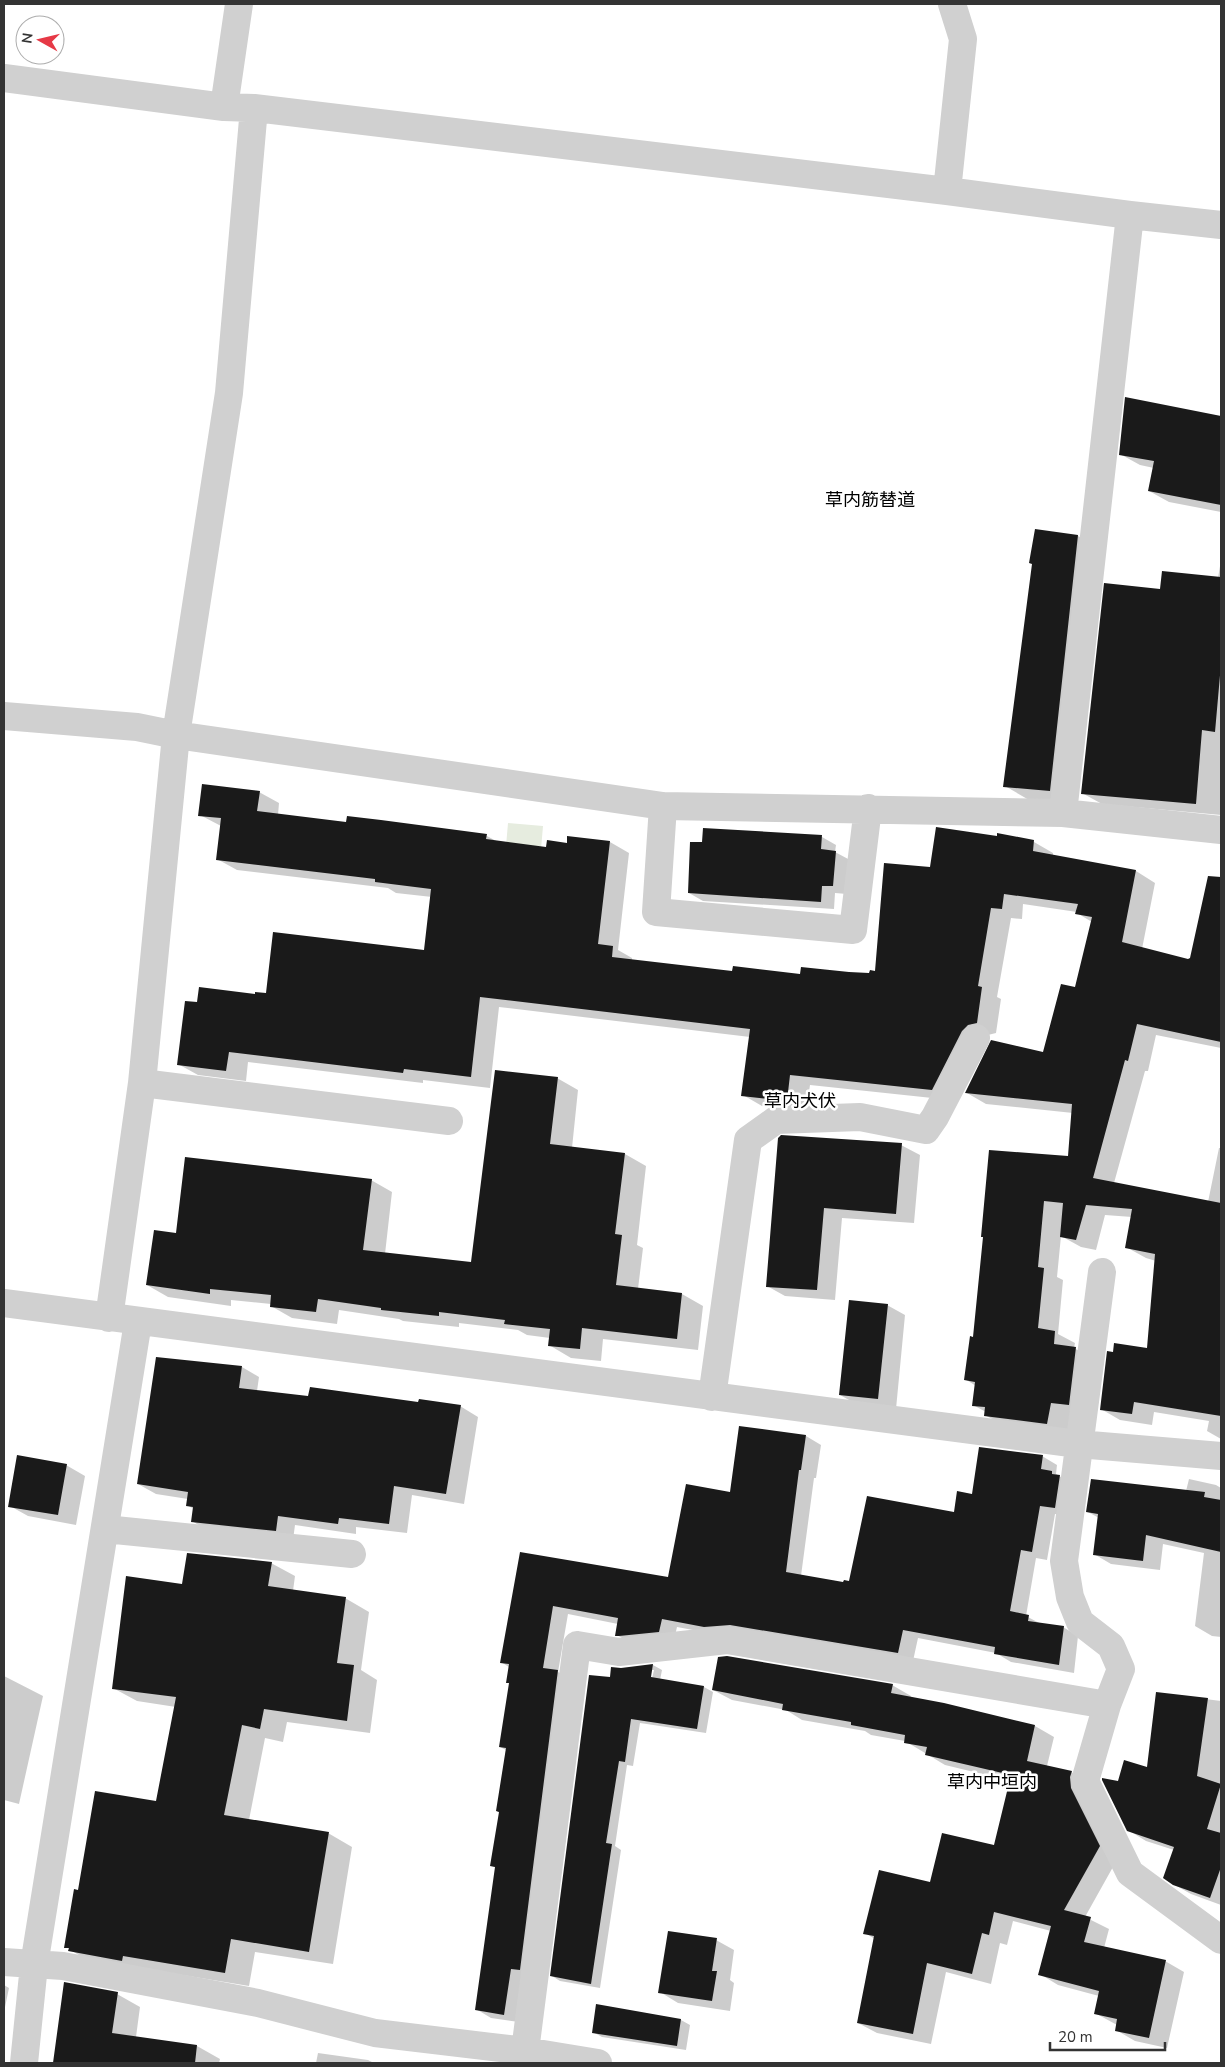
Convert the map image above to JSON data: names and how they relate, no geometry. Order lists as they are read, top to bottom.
{
  "districts": ["草内筋替道", "草内犬伏", "草内中垣内"],
  "scale_bar": "20 m",
  "north": "left"
}
